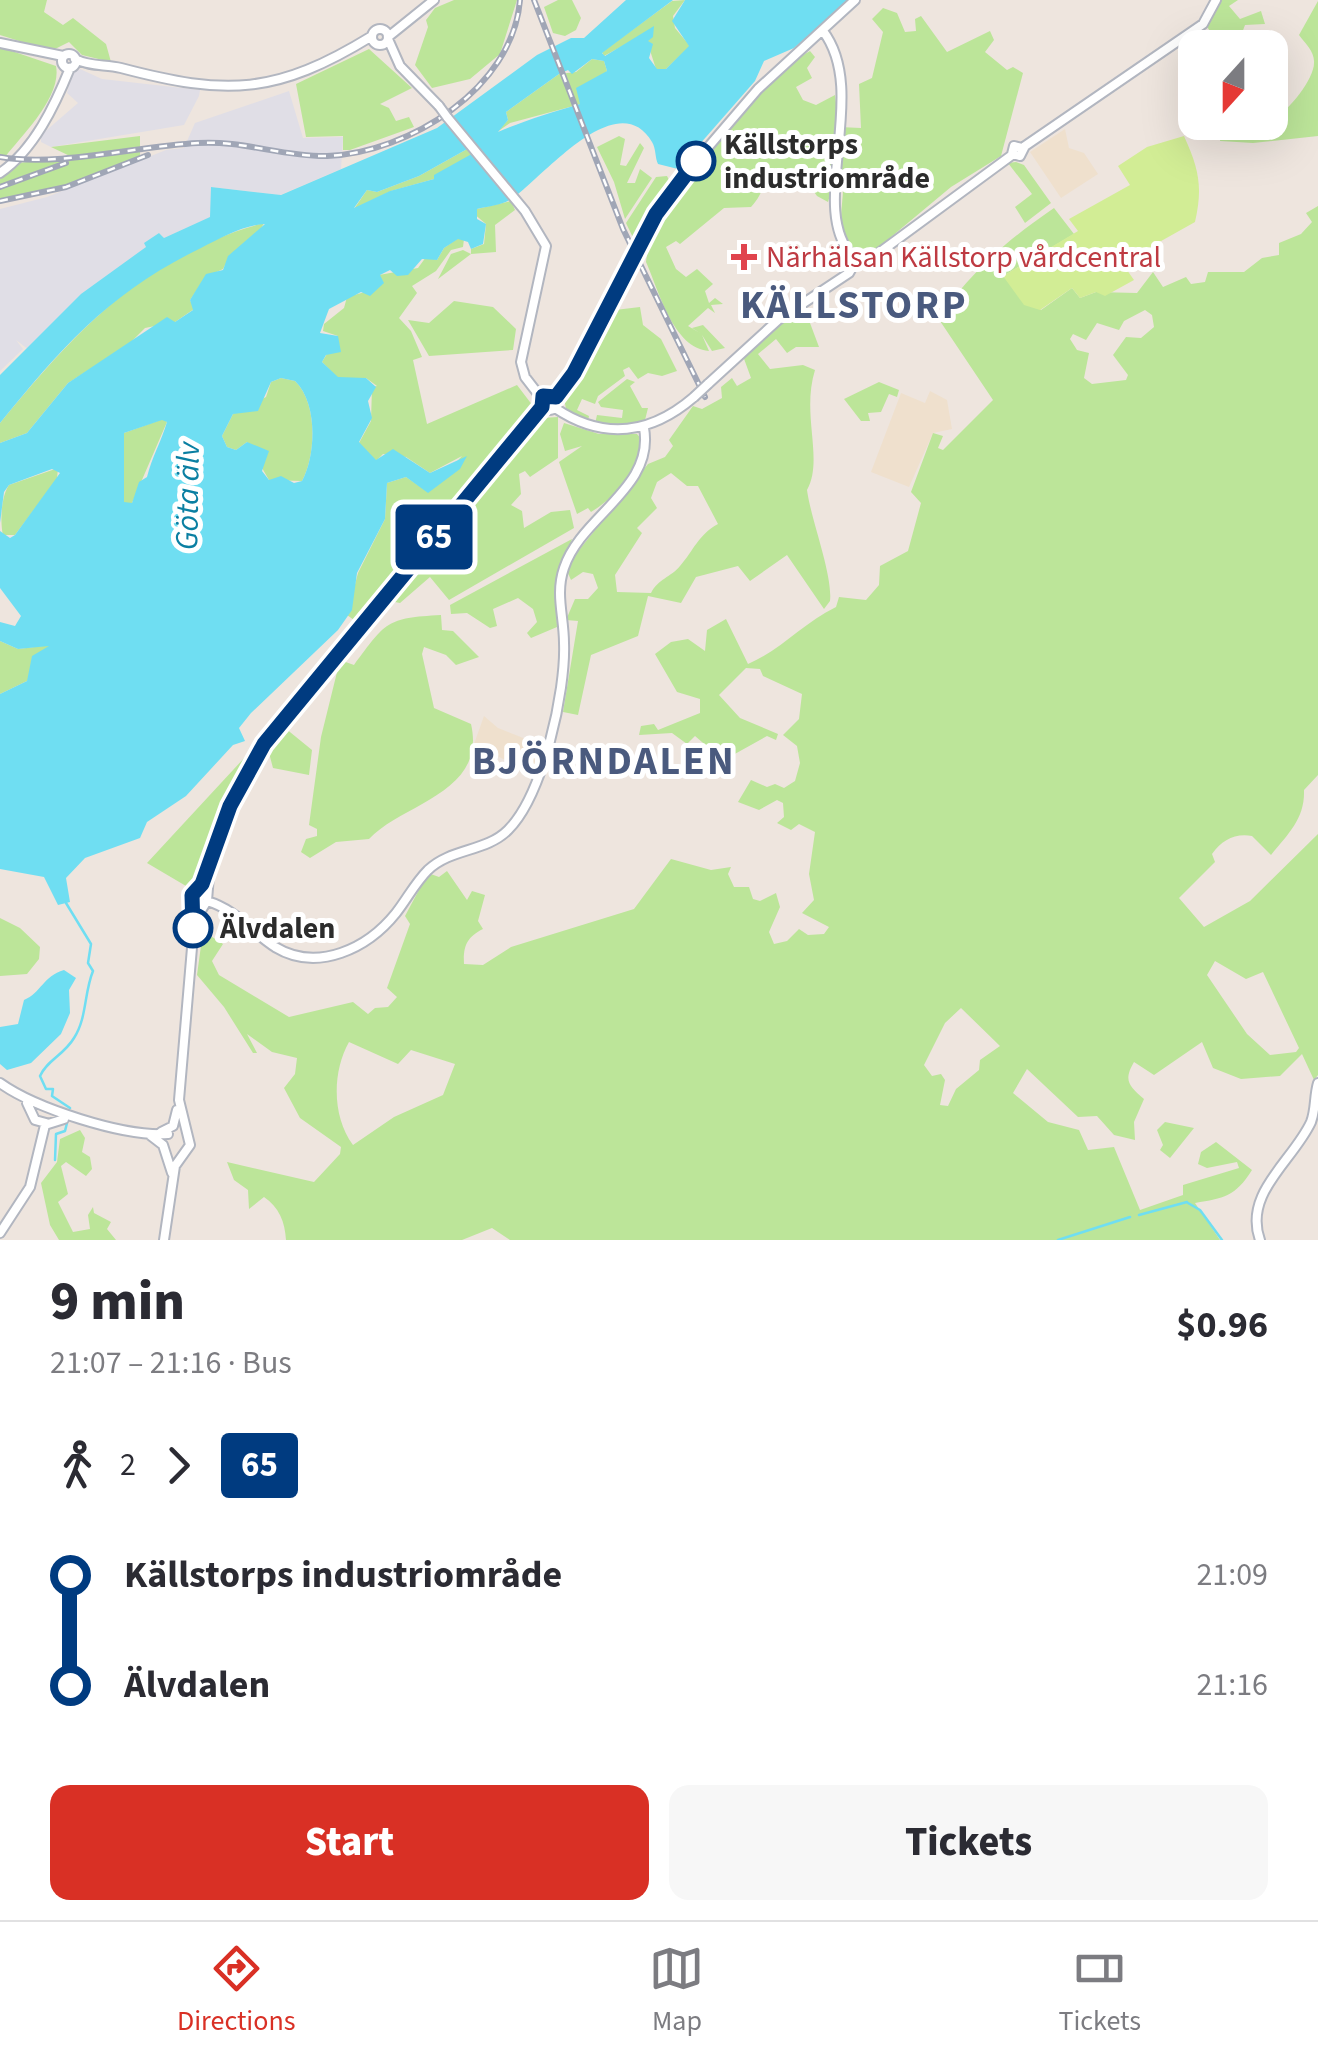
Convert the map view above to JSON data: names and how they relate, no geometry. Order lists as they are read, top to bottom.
{
  "districts": ["KÄLLSTORP", "BJÖRNDALEN"],
  "water": ["Göta älv"],
  "places": {
    "other": ["Källstorps industriområde", "Älvdalen"],
    "health": ["Närhälsan Källstorp vårdcentral"]
  },
  "lines": ["bus line 65"],
  "north": "bottom",
  "page": {
    "on_map": "65",
    "heading": ["9 min", "21:07 – 21:16 · Bus", "$0.96"],
    "legs": ["2", "65"],
    "list": [
      {
        "name": "Källstorps industriområde",
        "value": "21:09"
      },
      {
        "name": "Älvdalen",
        "value": "21:16"
      }
    ],
    "buttons": ["Start", "Tickets"],
    "tabs": ["Directions", "Map", "Tickets"]
  }
}
